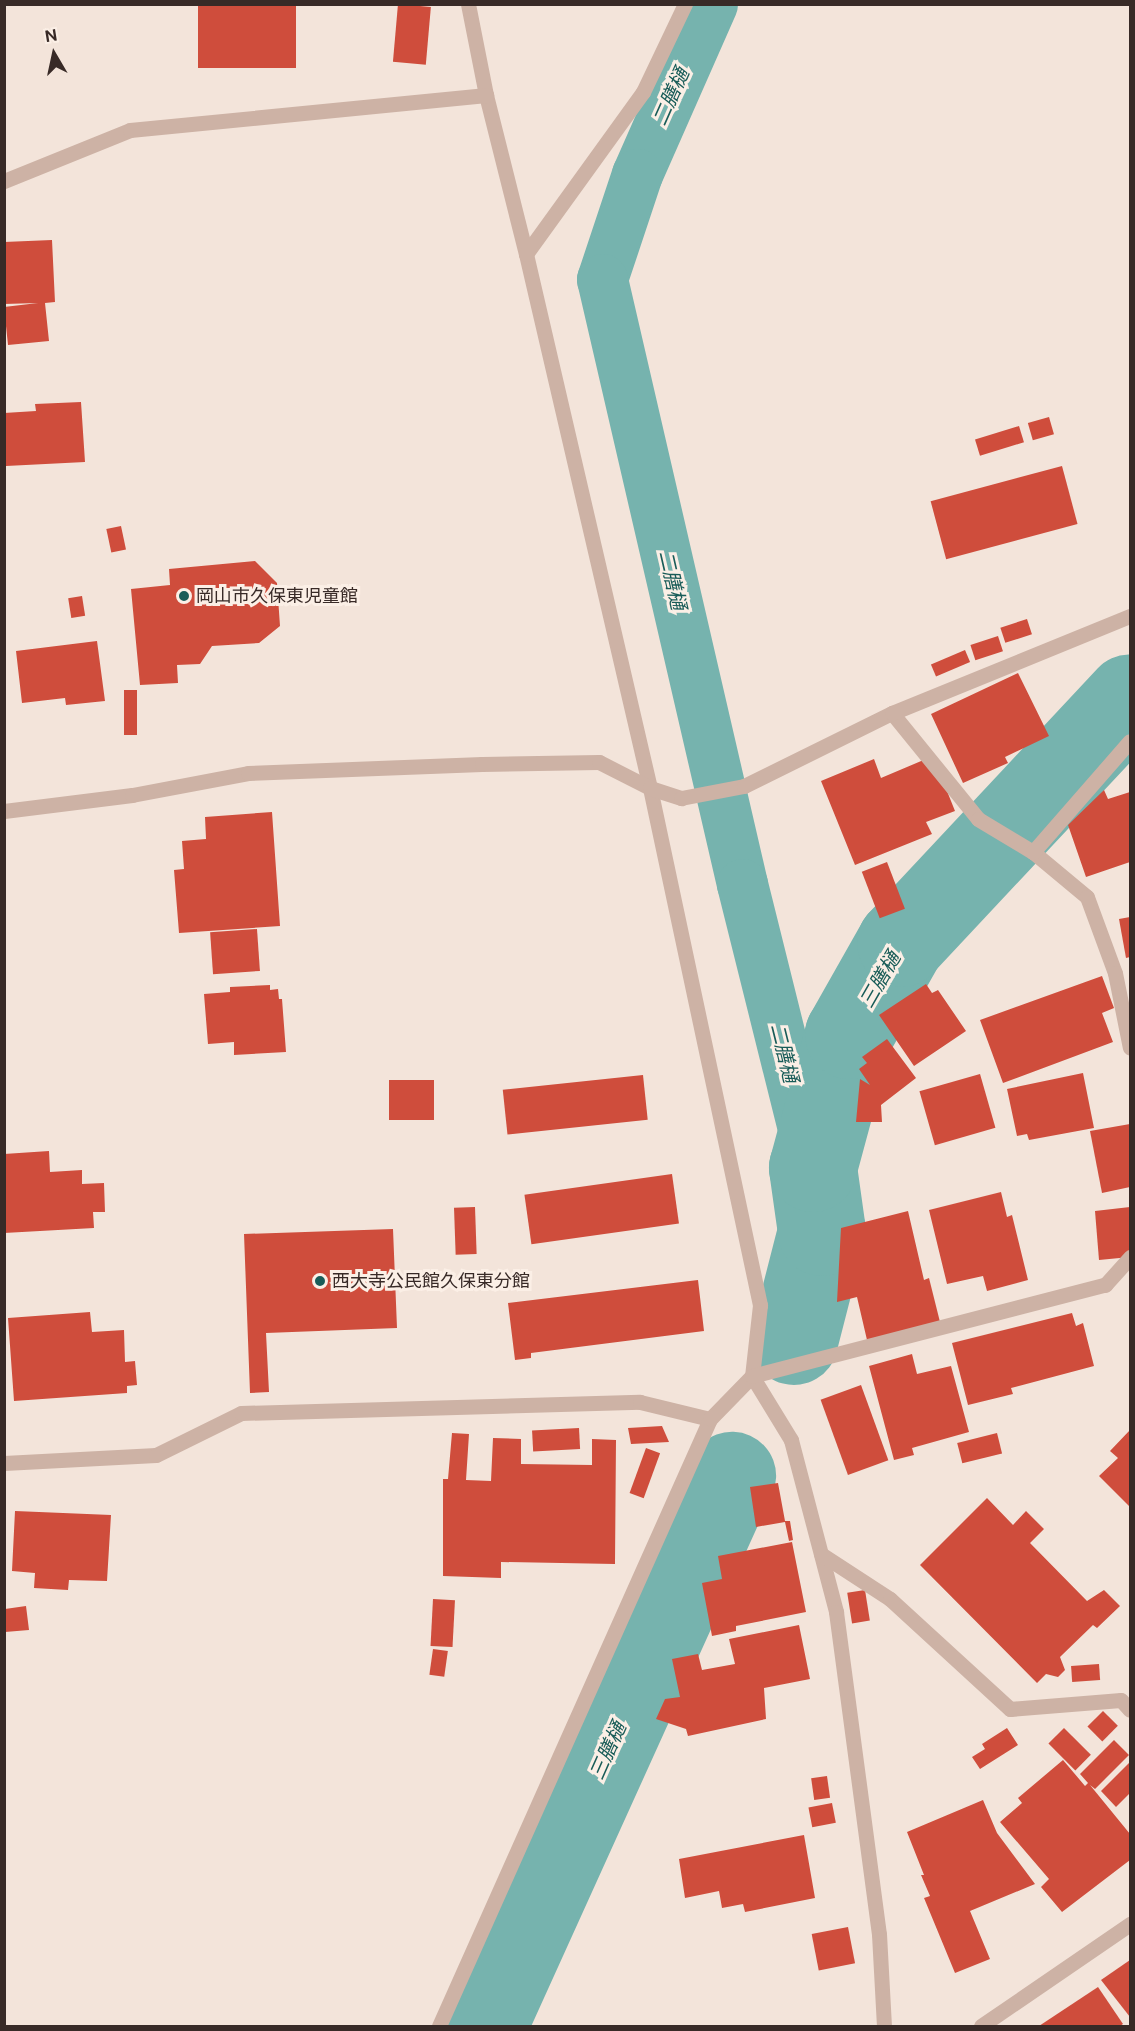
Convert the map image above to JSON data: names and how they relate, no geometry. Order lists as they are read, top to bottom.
{
  "water": ["二膳樋", "三膳樋"],
  "places": ["岡山市久保東児童館", "西大寺公民館久保東分館"],
  "north": "top"
}
